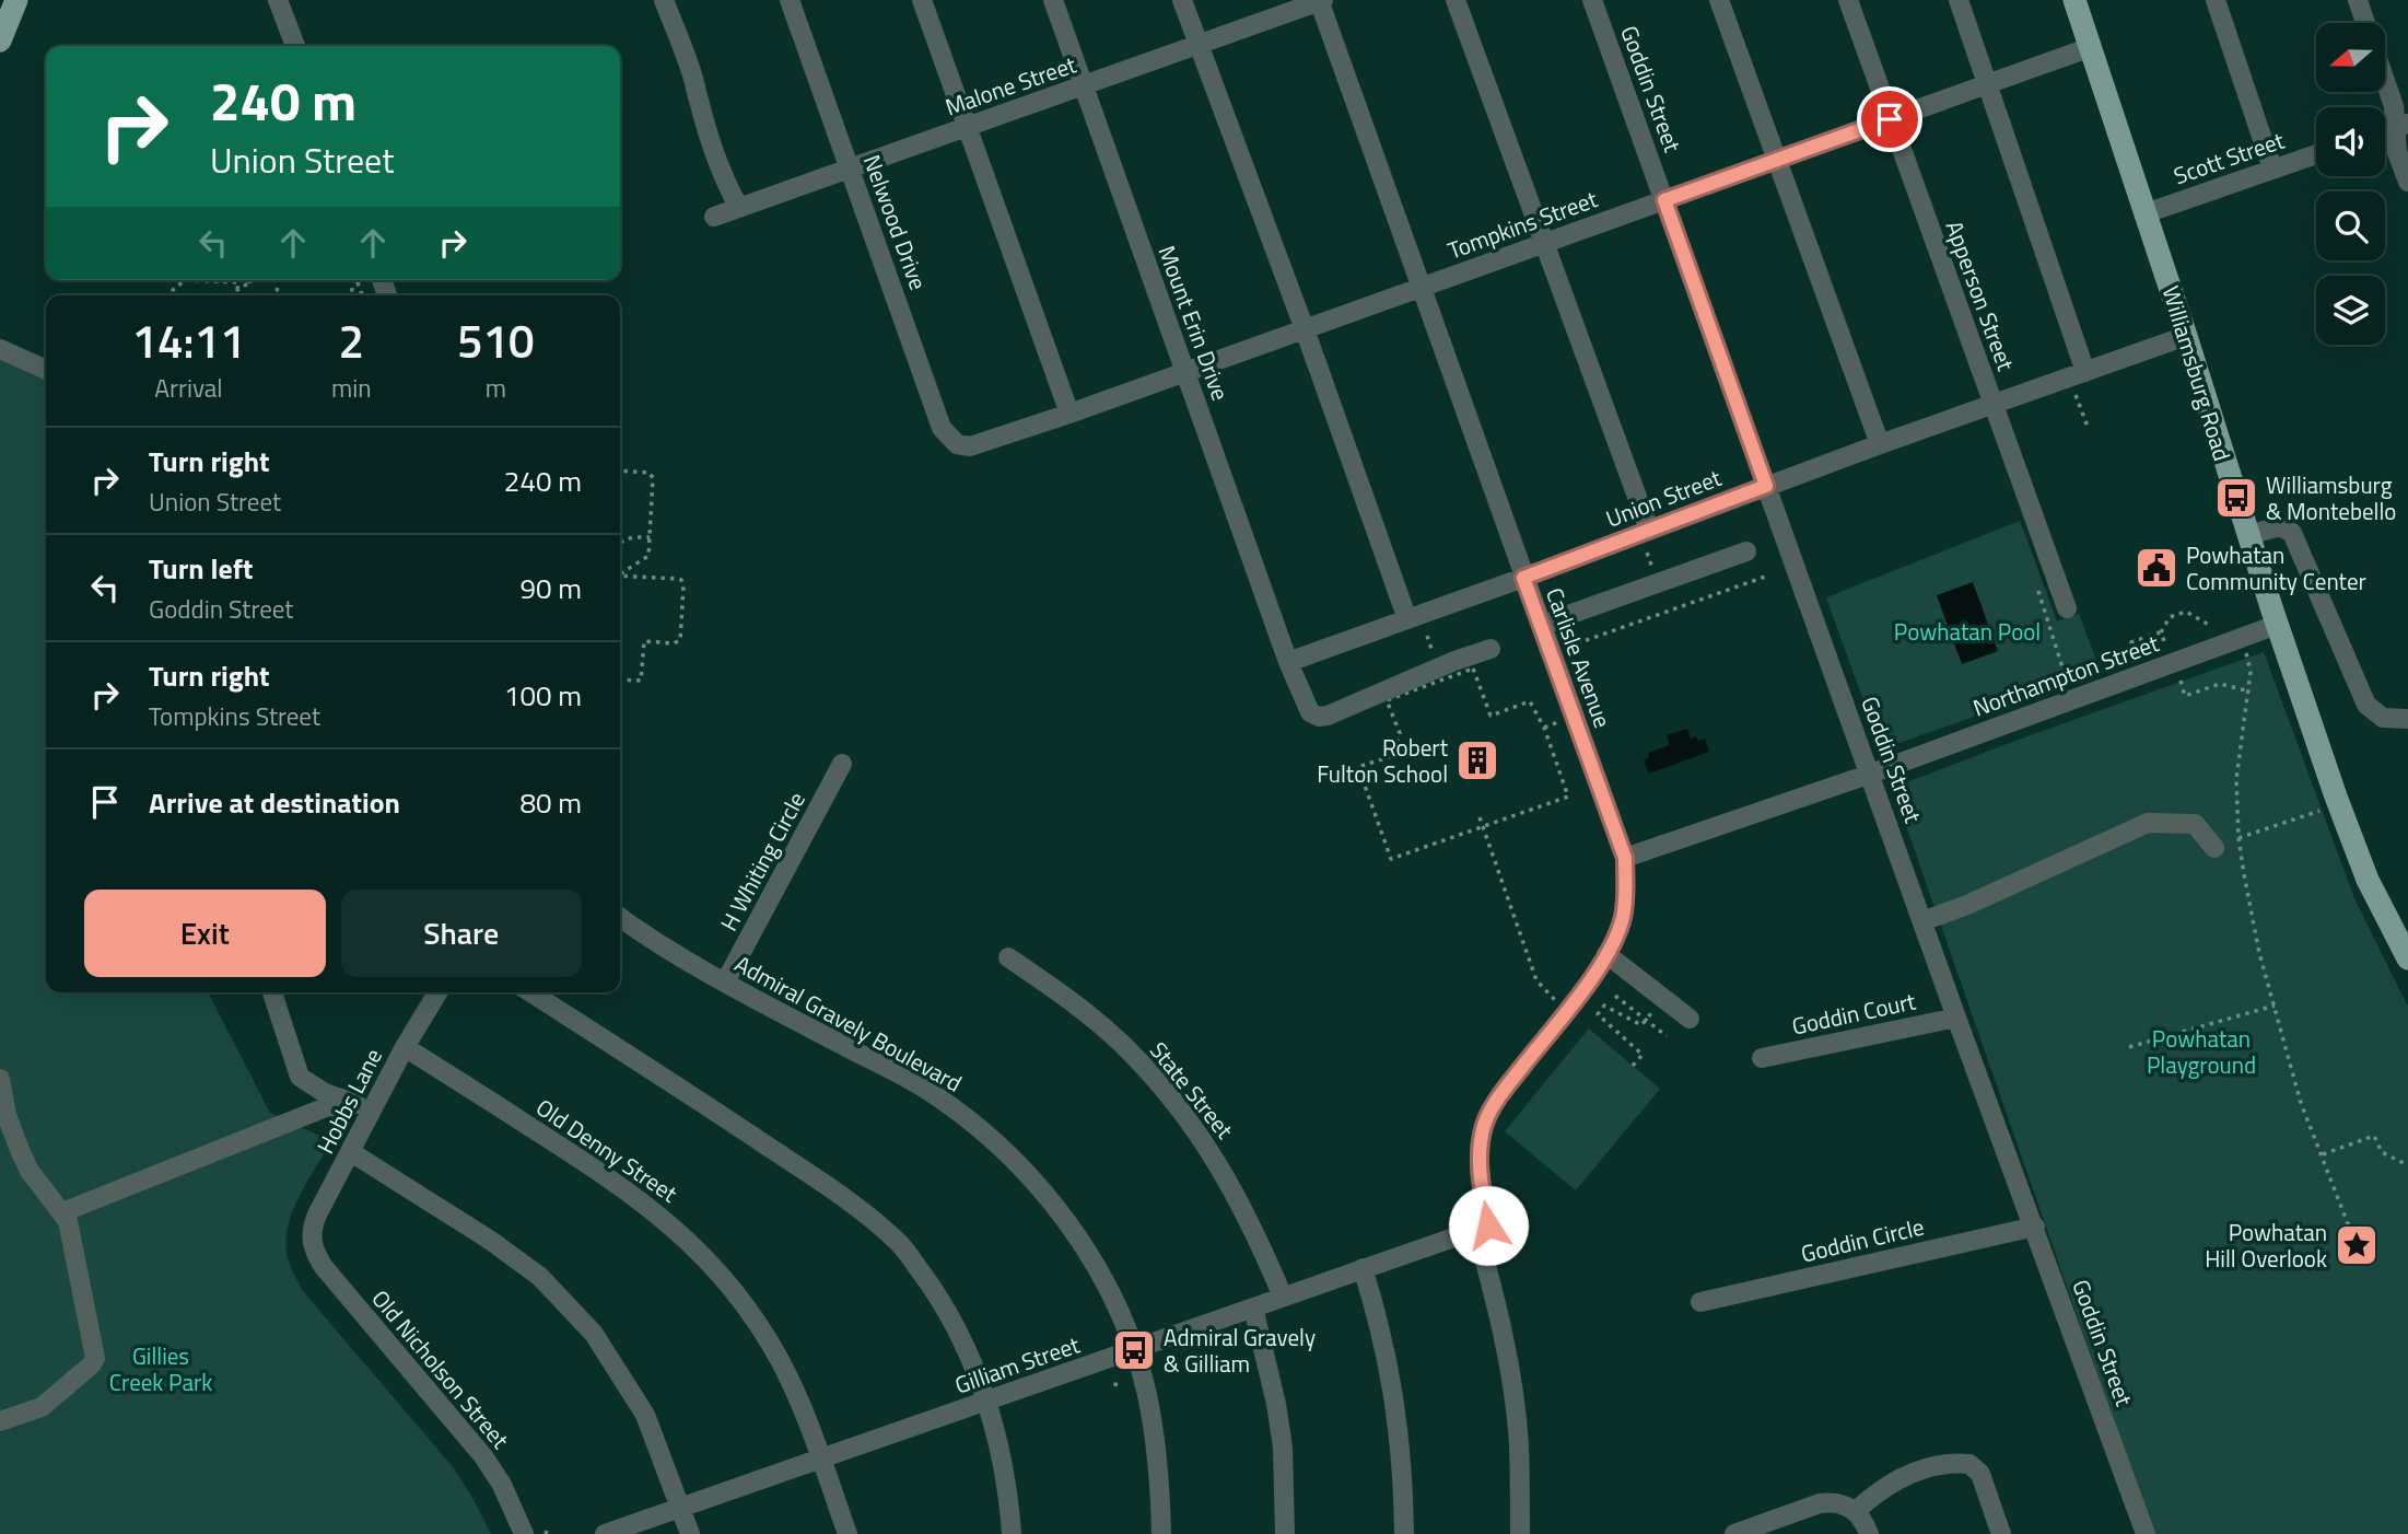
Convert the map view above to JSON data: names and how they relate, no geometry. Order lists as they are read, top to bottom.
{
  "streets": {
    "main road": ["Williamsburg Road"],
    "street": [
      "Malone Street",
      "Goddin Street",
      "Scott Street",
      "Nelwood Drive",
      "Tompkins Street",
      "Apperson Street",
      "Mount Erin Drive",
      "Union Street",
      "Carlisle Avenue",
      "Northampton Street",
      "H Whiting Circle",
      "Goddin Court",
      "Admiral Gravely Boulevard",
      "State Street",
      "Hobbs Lane",
      "Old Denny Street",
      "Goddin Circle",
      "Gilliam Street",
      "Old Nicholson Street"
    ]
  },
  "crossings": [
    ["Malone Street", "Nelwood Drive"],
    ["Malone Street", "Mount Erin Drive"],
    ["Malone Street", "Carlisle Avenue"],
    ["Goddin Street", "Tompkins Street"],
    ["Goddin Street", "Union Street"],
    ["Goddin Street", "Northampton Street"],
    ["Goddin Street", "Goddin Court"],
    ["Goddin Street", "Goddin Circle"],
    ["Scott Street", "Williamsburg Road"],
    ["Nelwood Drive", "Tompkins Street"],
    ["Tompkins Street", "Apperson Street"],
    ["Tompkins Street", "Mount Erin Drive"],
    ["Tompkins Street", "Williamsburg Road"],
    ["Tompkins Street", "Carlisle Avenue"],
    ["Apperson Street", "Union Street"],
    ["Mount Erin Drive", "Union Street"],
    ["Williamsburg Road", "Union Street"],
    ["Williamsburg Road", "Northampton Street"],
    ["Union Street", "Carlisle Avenue"],
    ["Carlisle Avenue", "Northampton Street"],
    ["Carlisle Avenue", "Gilliam Street"],
    ["H Whiting Circle", "Admiral Gravely Boulevard"],
    ["Admiral Gravely Boulevard", "Gilliam Street"],
    ["State Street", "Gilliam Street"],
    ["Hobbs Lane", "Old Denny Street"],
    ["Hobbs Lane", "Old Nicholson Street"],
    ["Old Denny Street", "Gilliam Street"]
  ],
  "parks": ["Powhatan Pool", "Powhatan Playground", "Gillies Creek Park"],
  "places": {
    "bus stop": ["Williamsburg & Montebello", "Admiral Gravely & Gilliam"],
    "public building": ["Powhatan Community Center"],
    "building": ["Robert Fulton School"],
    "place": ["Powhatan Hill Overlook"]
  },
  "north": "left",
  "page": {
    "turn": ["240 m", "Union Street"],
    "eta": [
      "14:11",
      "Arrival",
      "2",
      "min",
      "510",
      "m"
    ],
    "list": [
      {
        "name": "Turn right",
        "note": "Union Street",
        "value": "240 m"
      },
      {
        "name": "Turn left",
        "note": "Goddin Street",
        "value": "90 m"
      },
      {
        "name": "Turn right",
        "note": "Tompkins Street",
        "value": "100 m"
      },
      {
        "name": "Arrive at destination",
        "value": "80 m"
      }
    ],
    "buttons": ["Exit", "Share"]
  }
}
